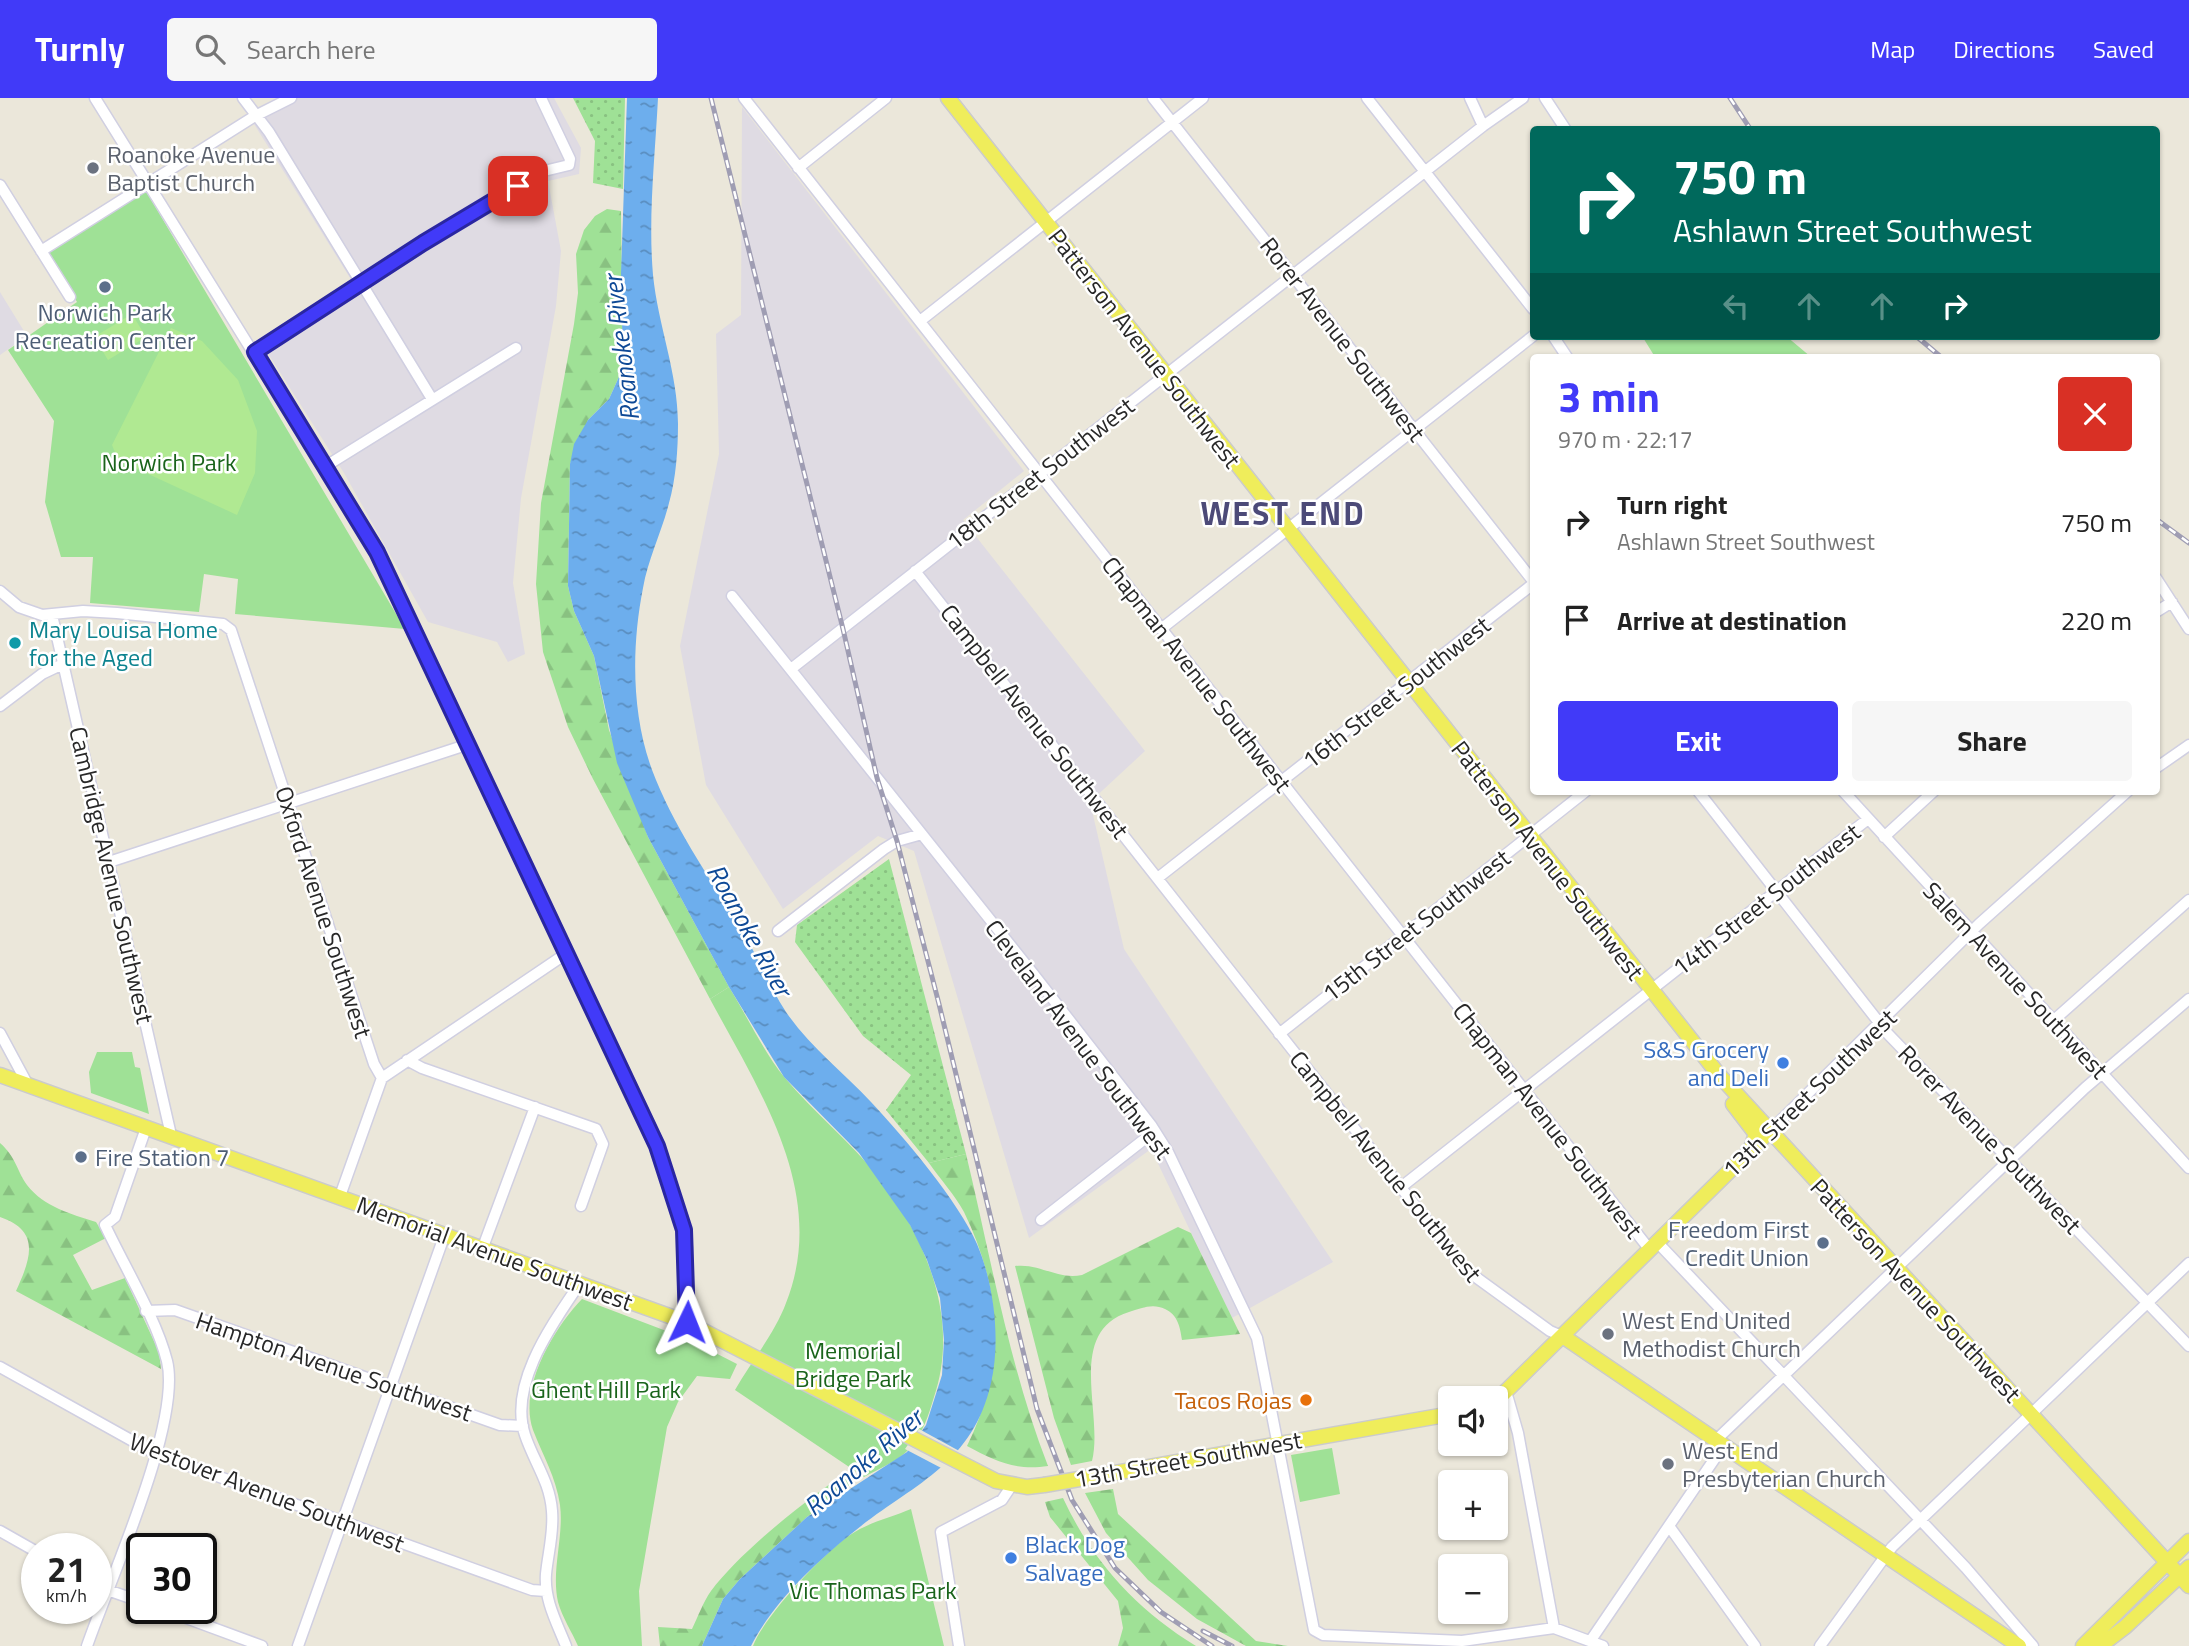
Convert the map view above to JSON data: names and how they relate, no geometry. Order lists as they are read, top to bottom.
{
  "streets": {
    "main road": [
      "Patterson Avenue Southwest",
      "Campbell Avenue Southwest",
      "13th Street Southwest",
      "Memorial Avenue Southwest"
    ],
    "street": [
      "Rorer Avenue Southwest",
      "18th Street Southwest",
      "Chapman Avenue Southwest",
      "16th Street Southwest",
      "Cambridge Avenue Southwest",
      "14th Street Southwest",
      "Oxford Avenue Southwest",
      "15th Street Southwest",
      "Salem Avenue Southwest",
      "Cleveland Avenue Southwest",
      "Hampton Avenue Southwest",
      "Westover Avenue Southwest"
    ]
  },
  "crossings": [
    ["Rorer Avenue Southwest", "18th Street Southwest"],
    ["Rorer Avenue Southwest", "14th Street Southwest"],
    ["Rorer Avenue Southwest", "13th Street Southwest"],
    ["Patterson Avenue Southwest", "18th Street Southwest"],
    ["Patterson Avenue Southwest", "16th Street Southwest"],
    ["Patterson Avenue Southwest", "14th Street Southwest"],
    ["Patterson Avenue Southwest", "15th Street Southwest"],
    ["Patterson Avenue Southwest", "13th Street Southwest"],
    ["18th Street Southwest", "Chapman Avenue Southwest"],
    ["18th Street Southwest", "Campbell Avenue Southwest"],
    ["18th Street Southwest", "Cleveland Avenue Southwest"],
    ["Chapman Avenue Southwest", "16th Street Southwest"],
    ["Chapman Avenue Southwest", "14th Street Southwest"],
    ["Chapman Avenue Southwest", "15th Street Southwest"],
    ["Chapman Avenue Southwest", "13th Street Southwest"],
    ["16th Street Southwest", "Campbell Avenue Southwest"],
    ["Campbell Avenue Southwest", "14th Street Southwest"],
    ["Campbell Avenue Southwest", "15th Street Southwest"],
    ["Campbell Avenue Southwest", "13th Street Southwest"],
    ["Cambridge Avenue Southwest", "Oxford Avenue Southwest"],
    ["Cambridge Avenue Southwest", "Memorial Avenue Southwest"],
    ["14th Street Southwest", "Salem Avenue Southwest"],
    ["Salem Avenue Southwest", "13th Street Southwest"],
    ["Cleveland Avenue Southwest", "13th Street Southwest"],
    ["13th Street Southwest", "Memorial Avenue Southwest"]
  ],
  "districts": ["WEST END"],
  "water": ["Roanoke River"],
  "parks": [
    "Norwich Park",
    "Memorial Bridge Park",
    "Ghent Hill Park",
    "Vic Thomas Park"
  ],
  "places": [
    "Roanoke Avenue Baptist Church",
    "Norwich Park Recreation Center",
    "Mary Louisa Home for the Aged",
    "S&S Grocery and Deli",
    "Fire Station 7",
    "Freedom First Credit Union",
    "West End United Methodist Church",
    "Tacos Rojas",
    "West End Presbyterian Church",
    "Black Dog Salvage"
  ],
  "page": {
    "header": "Turnly",
    "search": "Search here",
    "nav": ["Map", "Directions", "Saved"],
    "turn": ["750 m", "Ashlawn Street Southwest"],
    "heading": ["3 min", "970 m · 22:17"],
    "list": [
      {
        "name": "Turn right",
        "note": "Ashlawn Street Southwest",
        "value": "750 m"
      },
      {
        "name": "Arrive at destination",
        "value": "220 m"
      }
    ],
    "buttons": ["Exit", "Share"],
    "map_buttons": ["+", "−"],
    "speed": "21 km/h",
    "limit": "30"
  }
}
